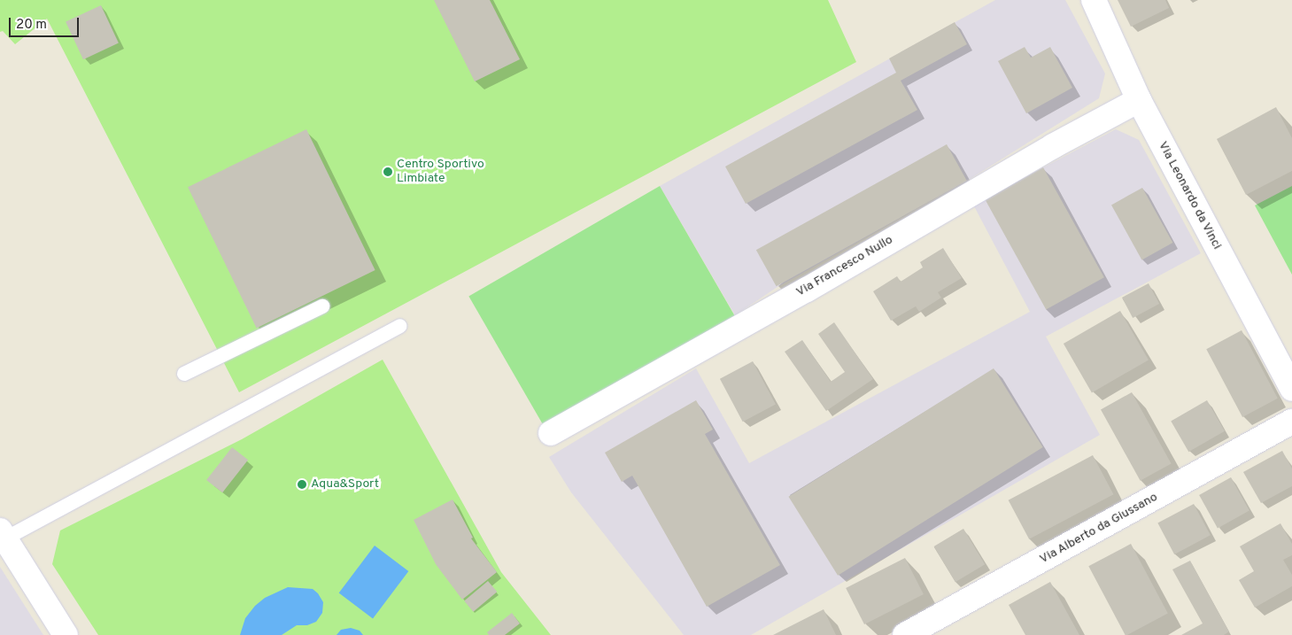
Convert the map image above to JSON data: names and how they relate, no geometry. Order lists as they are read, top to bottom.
{
  "streets": {
    "street": ["Via Leonardo da Vinci", "Via Francesco Nullo", "Via Alberto da Giussano"]
  },
  "crossings": [
    ["Via Leonardo da Vinci", "Via Francesco Nullo"]
  ],
  "places": ["Centro Sportivo Limbiate", "Aqua&Sport"],
  "scale_bar": "20 m"
}
